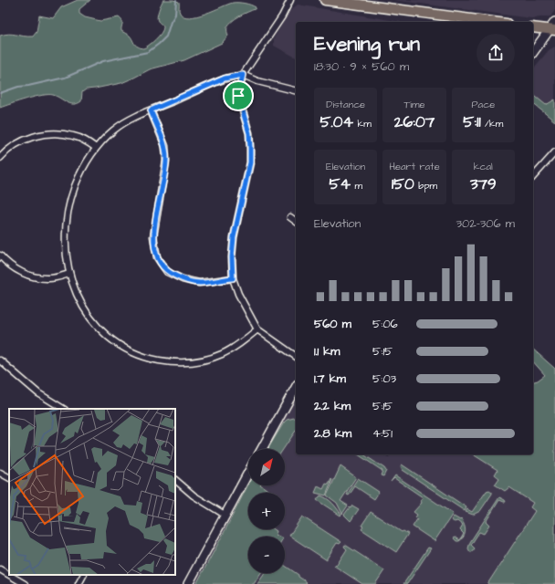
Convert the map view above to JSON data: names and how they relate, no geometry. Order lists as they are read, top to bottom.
{
  "north": "top right",
  "page": {
    "heading": ["Evening run", "18:30 · 9 × 560 m"],
    "stats": [
      ["Distance", "5.04 km"],
      ["Time", "26:07"],
      ["Pace", "5:11 /km"],
      ["Elevation", "54 m"],
      ["Heart rate", "150 bpm"],
      ["kcal", "379"]
    ],
    "chart": ["Elevation", "302–306 m"],
    "list": [
      {
        "name": "560 m",
        "note": "5:06"
      },
      {
        "name": "1.1 km",
        "note": "5:15"
      },
      {
        "name": "1.7 km",
        "note": "5:03"
      },
      {
        "name": "2.2 km",
        "note": "5:15"
      },
      {
        "name": "2.8 km",
        "note": "4:51"
      }
    ],
    "map_buttons": ["+", "−"]
  }
}
